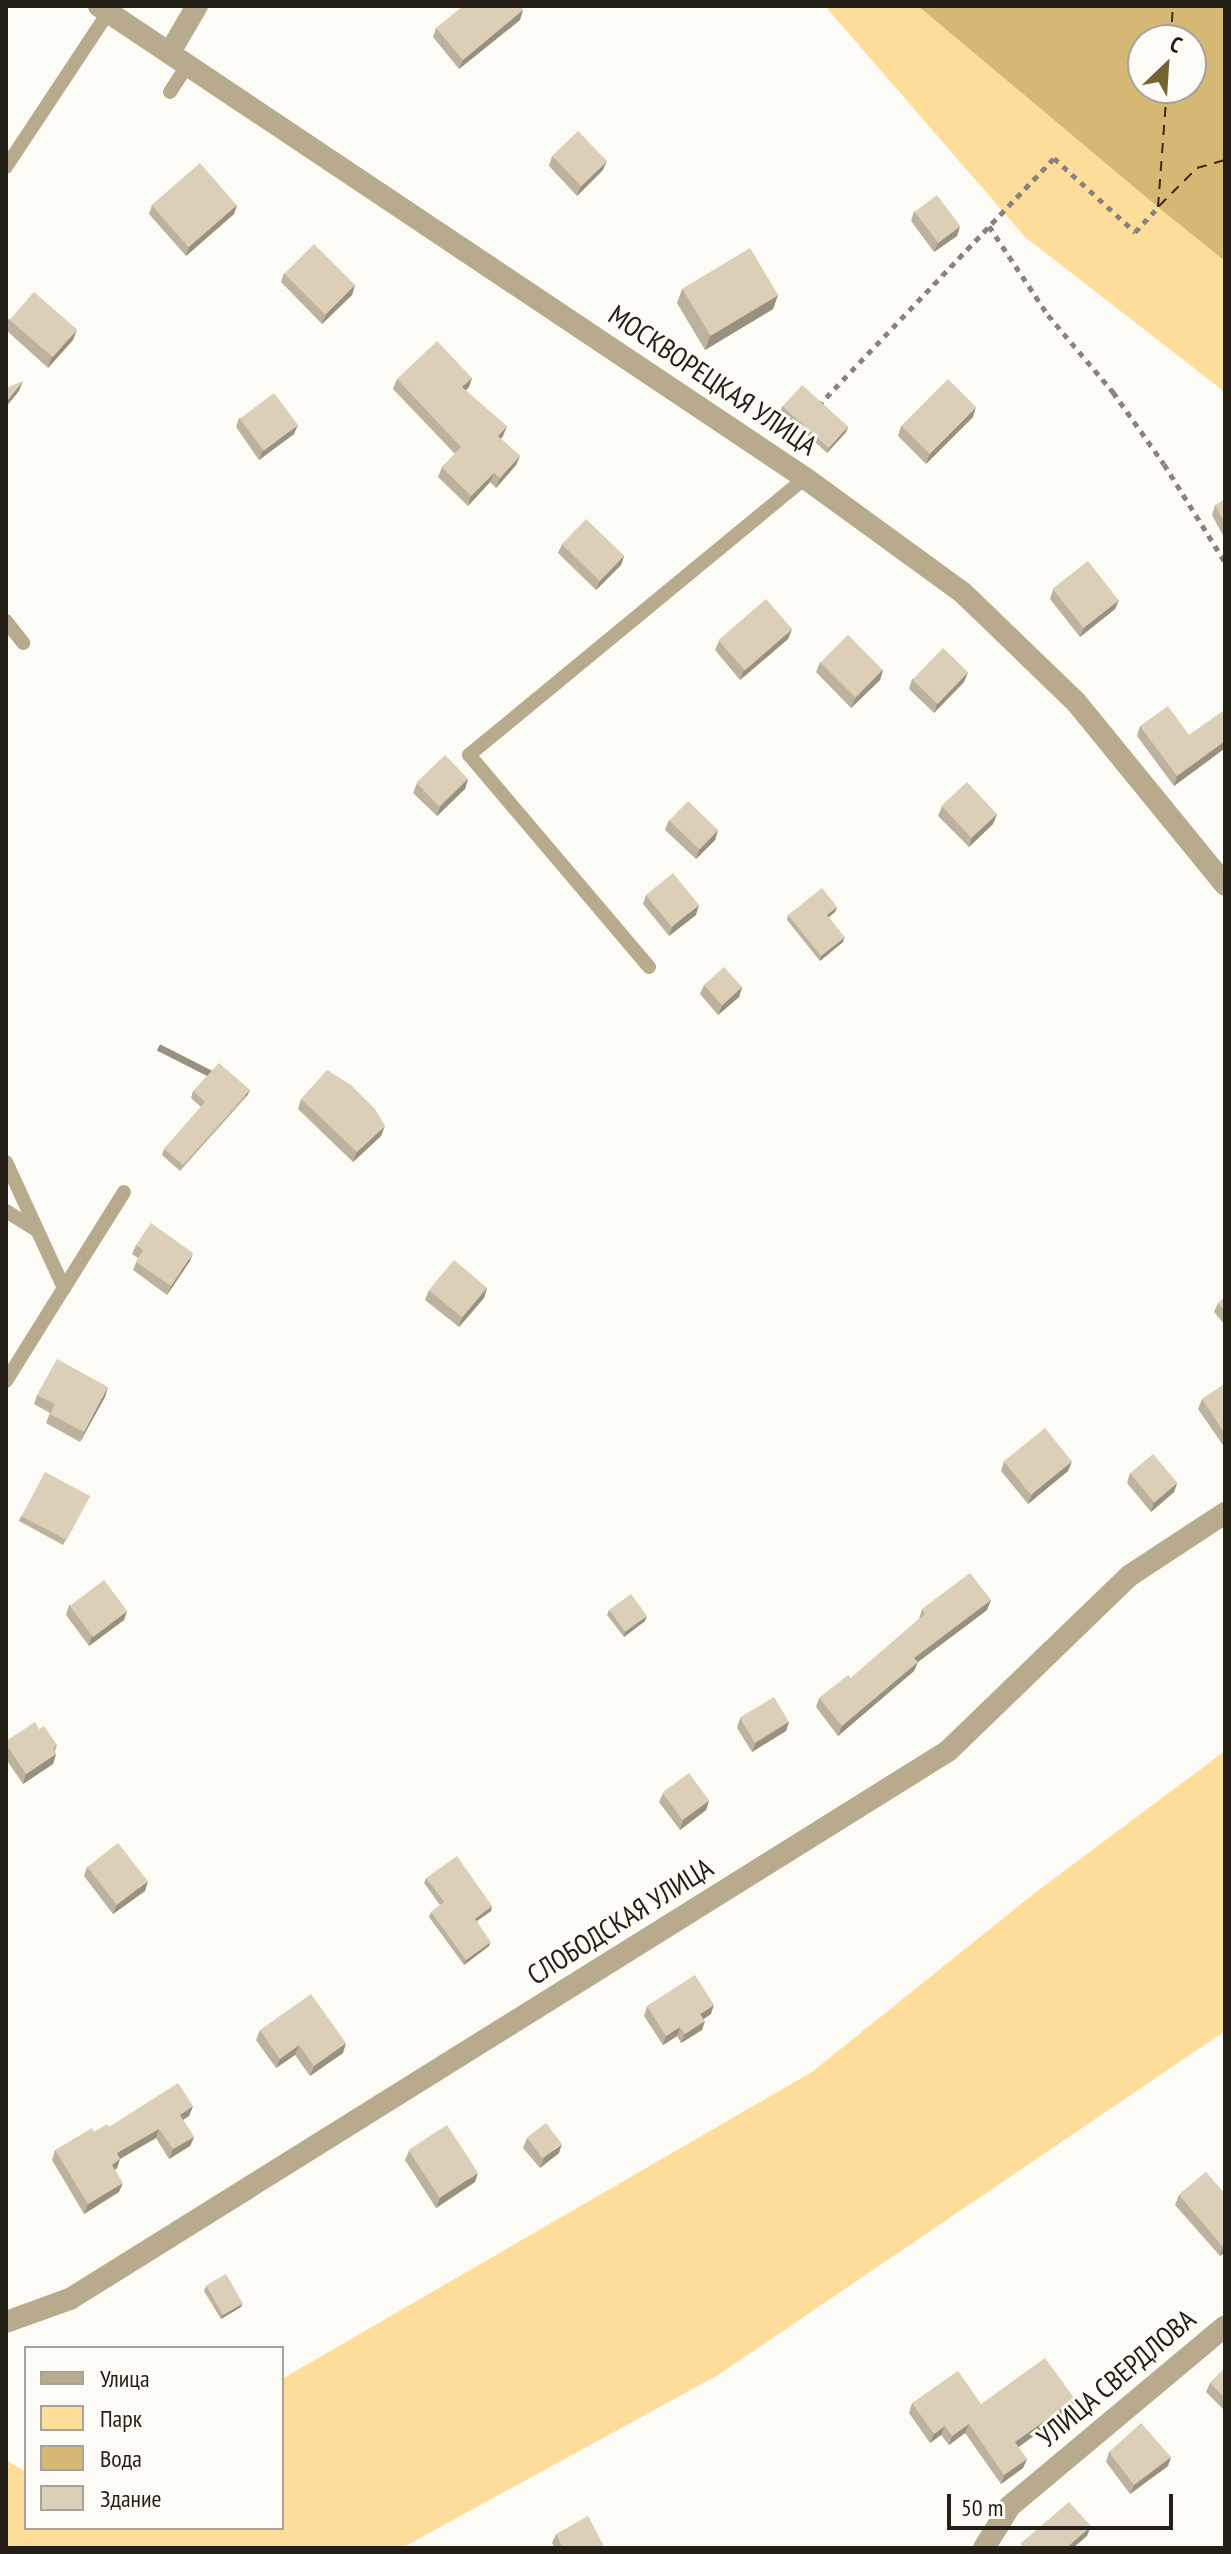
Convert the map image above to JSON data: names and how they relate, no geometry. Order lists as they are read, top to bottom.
{
  "streets": {
    "street": ["МОСКВОРЕЦКАЯ УЛИЦА", "СЛОБОДСКАЯ УЛИЦА", "УЛИЦА СВЕРДЛОВА"]
  },
  "legend": [
    "Улица",
    "Парк",
    "Вода",
    "Здание"
  ],
  "scale_bar": "50 m",
  "north": "top right"
}
